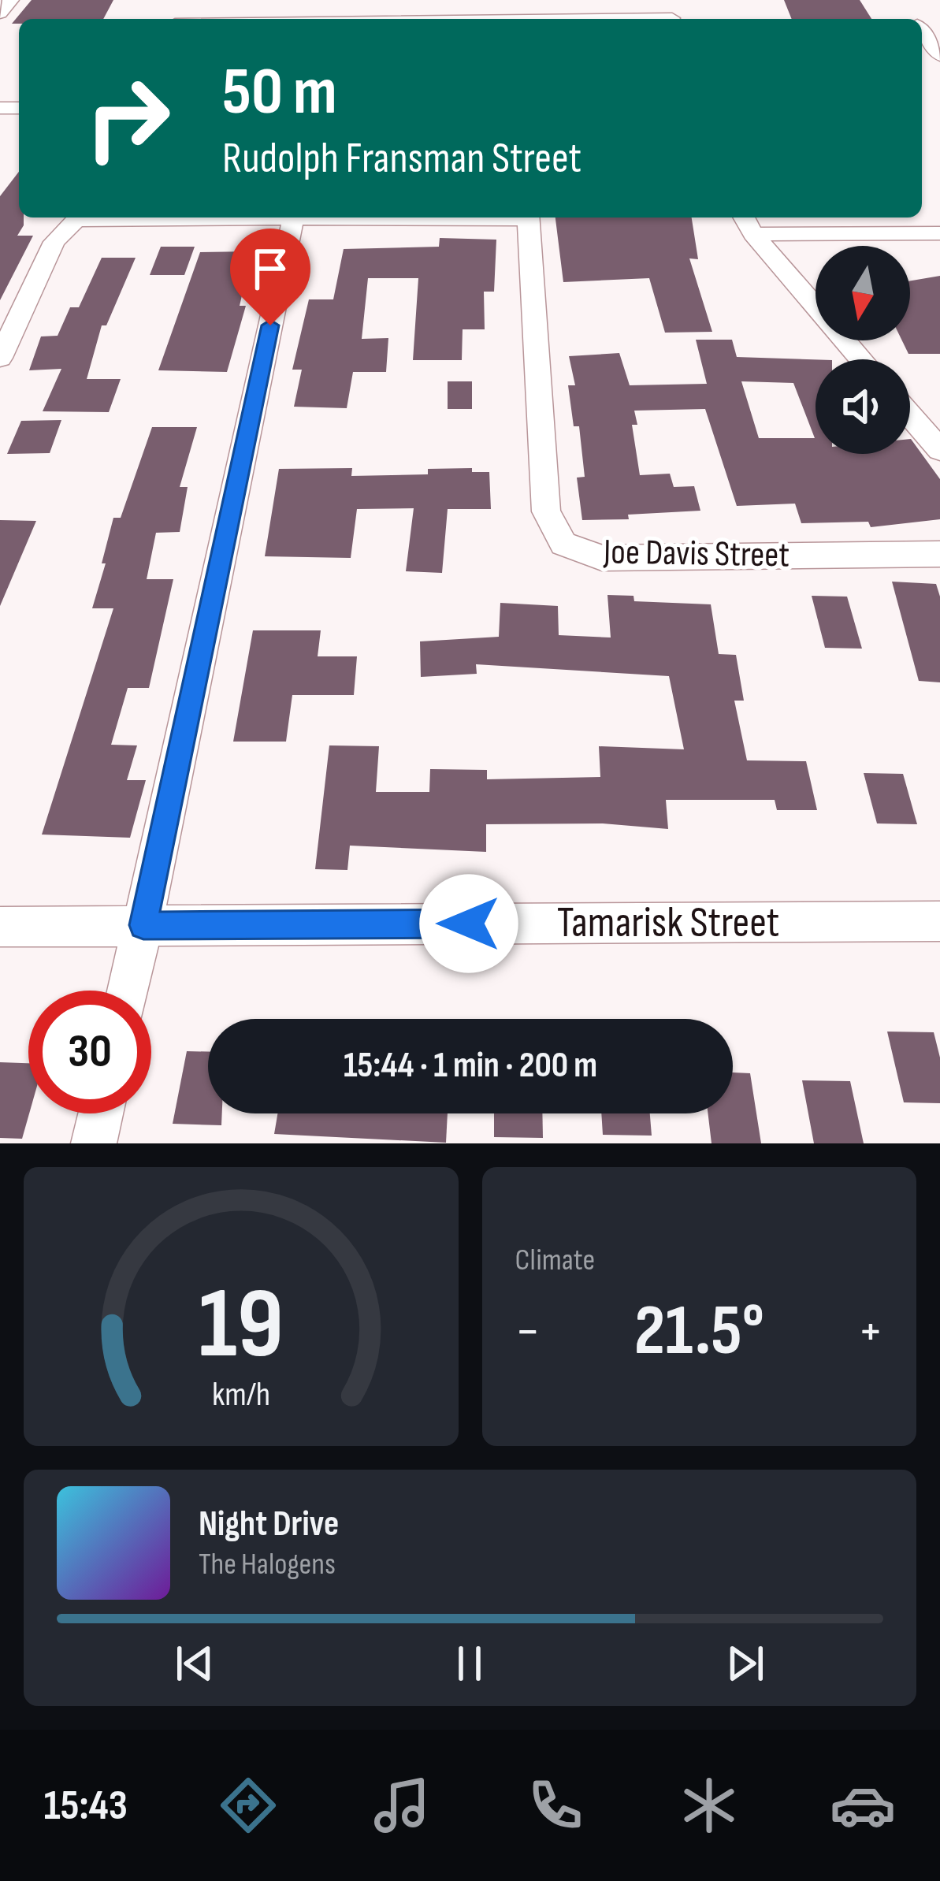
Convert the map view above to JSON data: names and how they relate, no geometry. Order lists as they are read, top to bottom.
{
  "streets": {
    "street": ["Joe Davis Street", "Tamarisk Street"]
  },
  "north": "bottom",
  "page": {
    "turn": ["50 m", "Rudolph Fransman Street"],
    "limit": "30",
    "trip": "15:44 · 1 min · 200 m",
    "tile": "Climate",
    "heat": ["−", "21.5°", "+"],
    "song": ["Night Drive", "The Halogens"],
    "tabs": "15:43",
    "gauge": ["19", "km/h"]
  }
}
